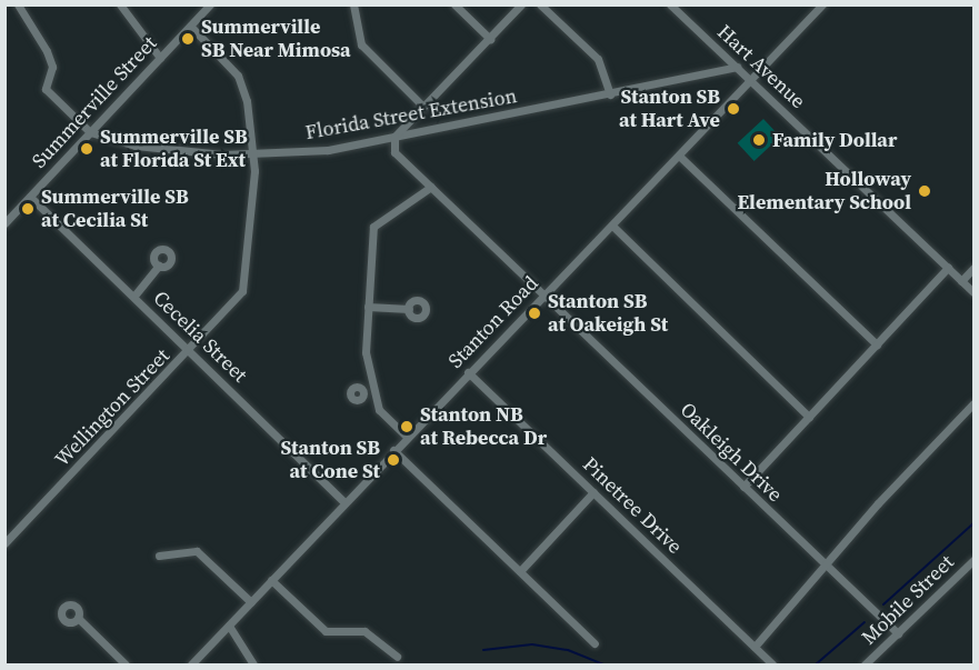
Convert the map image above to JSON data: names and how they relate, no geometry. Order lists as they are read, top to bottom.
{
  "streets": {
    "street": [
      "Hart Avenue",
      "Summerville Street",
      "Florida Street Extension",
      "Stanton Road",
      "Cecelia Street",
      "Wellington Street",
      "Oakleigh Drive",
      "Pinetree Drive",
      "Mobile Street"
    ]
  },
  "crossings": [
    ["Hart Avenue", "Florida Street Extension"],
    ["Hart Avenue", "Stanton Road"],
    ["Summerville Street", "Florida Street Extension"],
    ["Summerville Street", "Cecelia Street"],
    ["Florida Street Extension", "Wellington Street"],
    ["Florida Street Extension", "Oakleigh Drive"],
    ["Stanton Road", "Cecelia Street"],
    ["Stanton Road", "Oakleigh Drive"],
    ["Stanton Road", "Pinetree Drive"],
    ["Cecelia Street", "Wellington Street"],
    ["Oakleigh Drive", "Mobile Street"]
  ],
  "places": [
    "Summerville SB Near Mimosa",
    "Stanton SB at Hart Ave",
    "Family Dollar",
    "Summerville SB at Florida St Ext",
    "Holloway Elementary School",
    "Summerville SB at Cecilia St",
    "Stanton SB at Oakeigh St",
    "Stanton NB at Rebecca Dr",
    "Stanton SB at Cone St"
  ]
}
